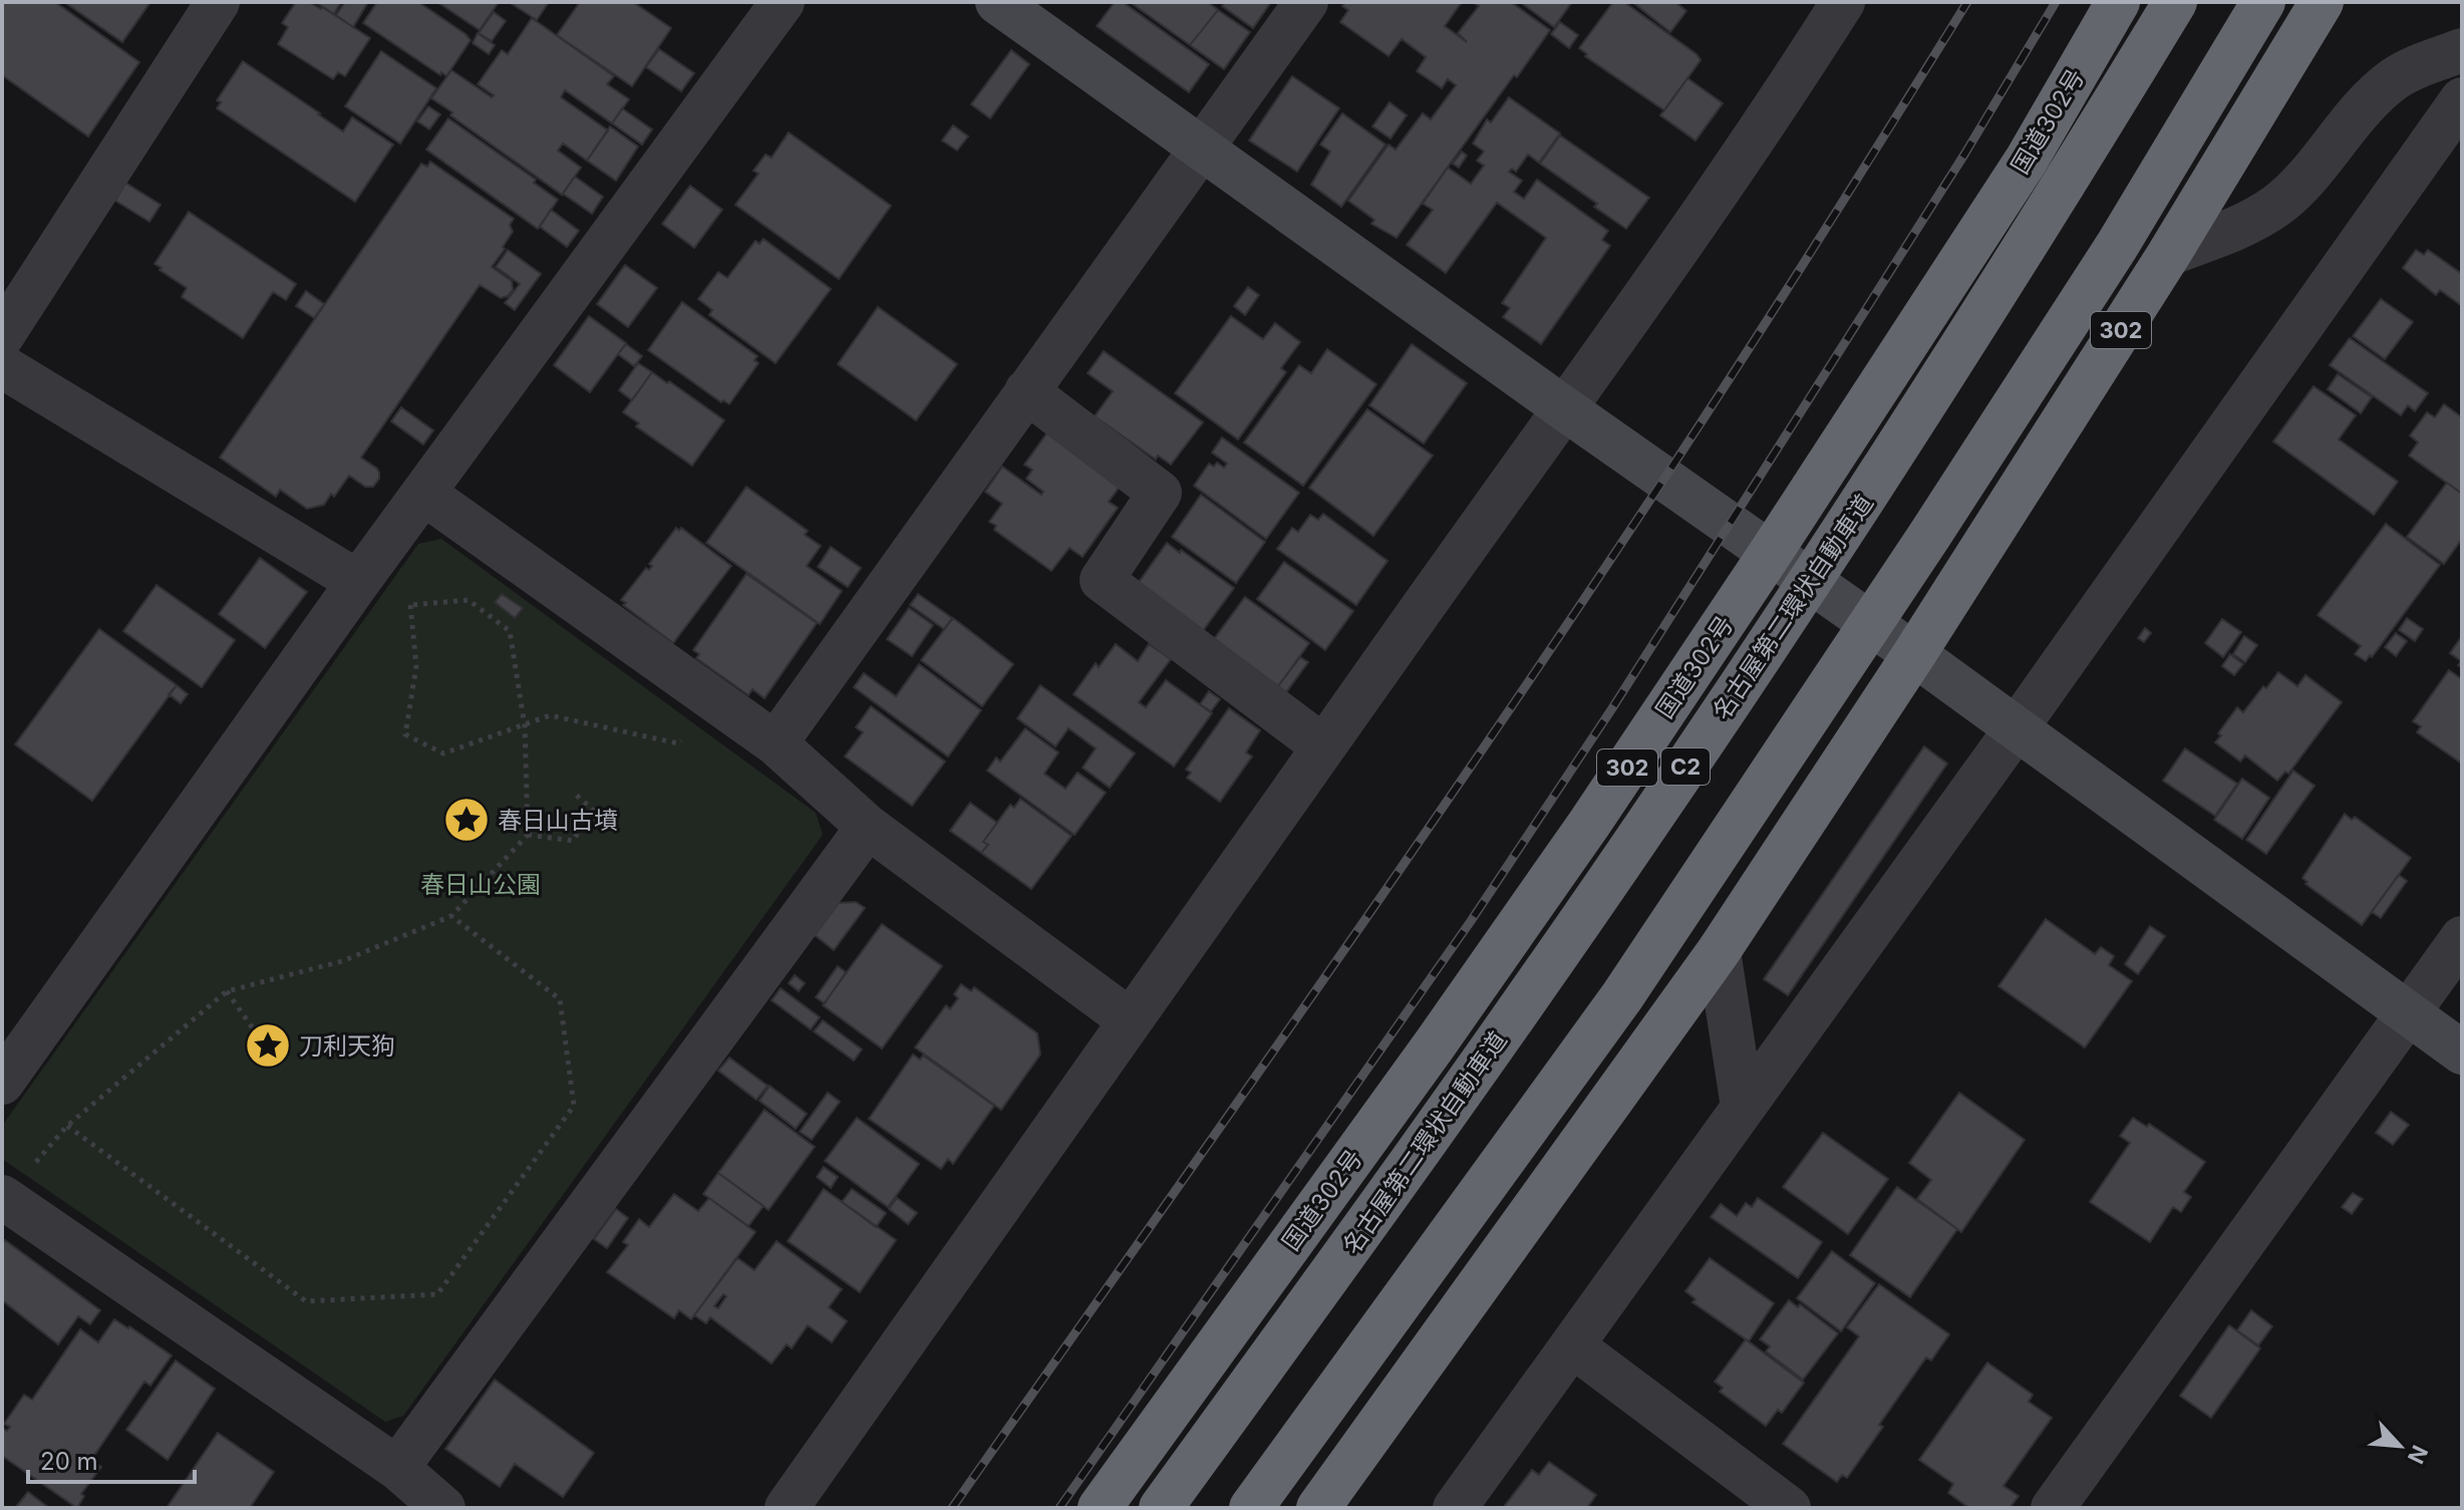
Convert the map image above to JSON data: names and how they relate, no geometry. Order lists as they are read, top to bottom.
{
  "streets": {
    "highway": [
      "国道302号",
      "302",
      "名古屋第二環状自動車道",
      "C2"
    ]
  },
  "parks": ["春日山公園"],
  "places": {
    "place": ["春日山古墳", "刀利天狗"]
  },
  "scale_bar": "20 m",
  "north": "bottom right"
}
